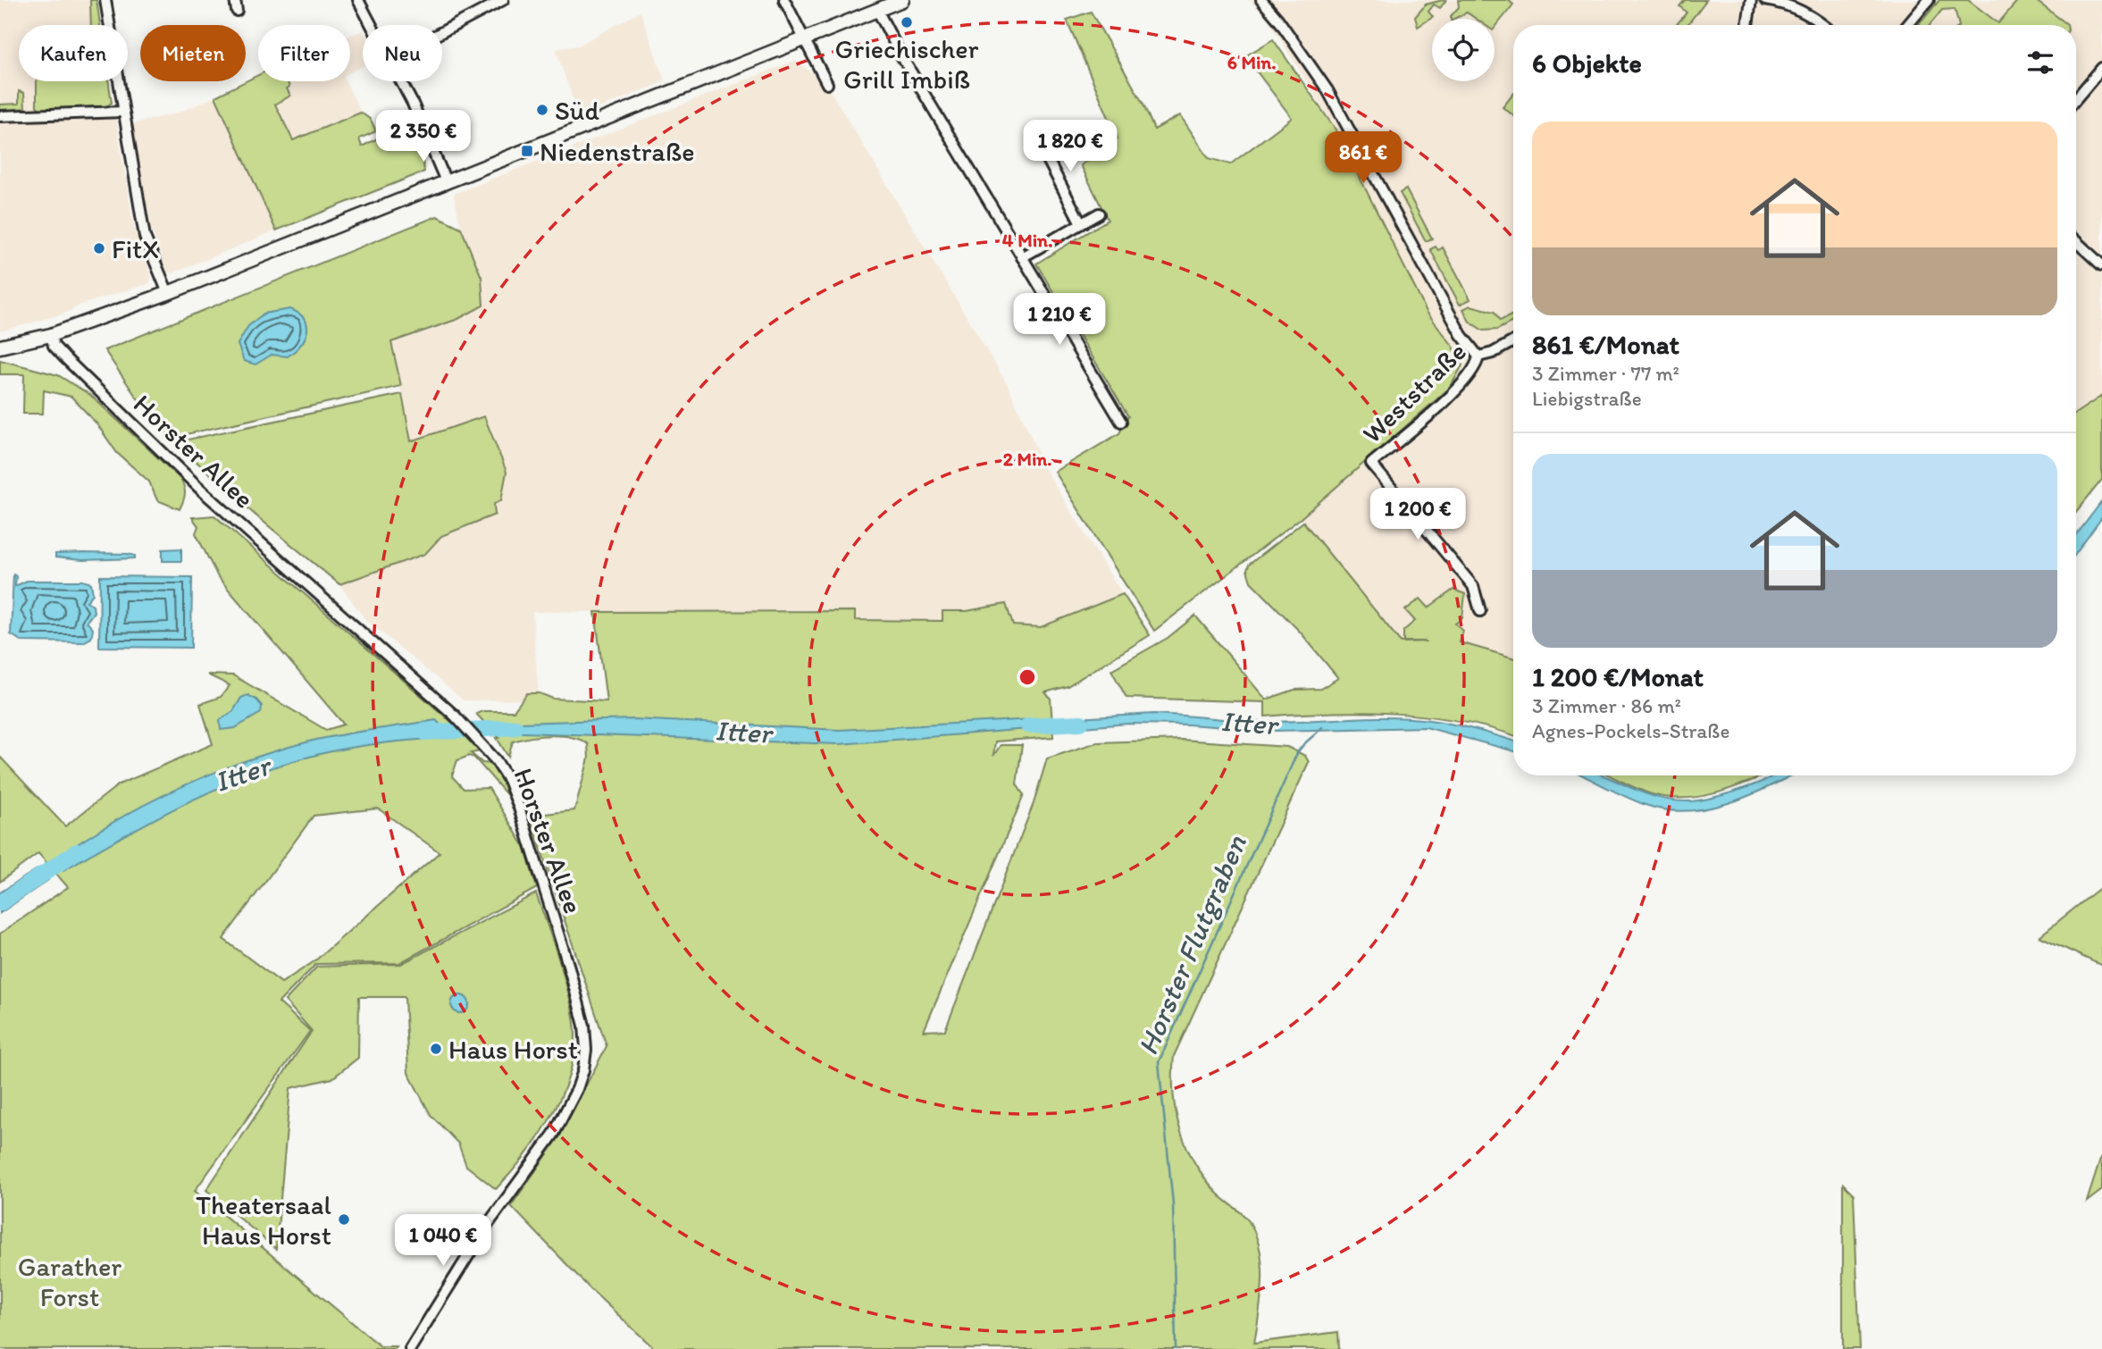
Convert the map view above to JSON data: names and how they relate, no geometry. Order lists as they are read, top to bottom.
{
  "streets": {
    "street": ["Weststraße", "Horster Allee"]
  },
  "water": ["Itter", "Horster Flutgraben"],
  "parks": ["Garather Forst"],
  "places": {
    "other": [
      "Griechischer Grill Imbiß",
      "Süd",
      "FitX",
      "Haus Horst",
      "Theatersaal Haus Horst"
    ],
    "transit": ["Niedenstraße"]
  },
  "page": {
    "chip": [
      "Kaufen",
      "Mieten",
      "Filter",
      "Neu"
    ],
    "heading": "6 Objekte",
    "list": [
      {
        "name": "861 €/Monat",
        "note": "3 Zimmer · 77 m² · Liebigstraße"
      },
      {
        "name": "1 200 €/Monat",
        "note": "3 Zimmer · 86 m² · Agnes-Pockels-Straße"
      }
    ],
    "price": [
      "2 350 €",
      "1 820 €",
      "861 €",
      "1 210 €",
      "1 200 €",
      "1 040 €"
    ]
  },
  "rings": ["6 Min.", "4 Min.", "2 Min."]
}
